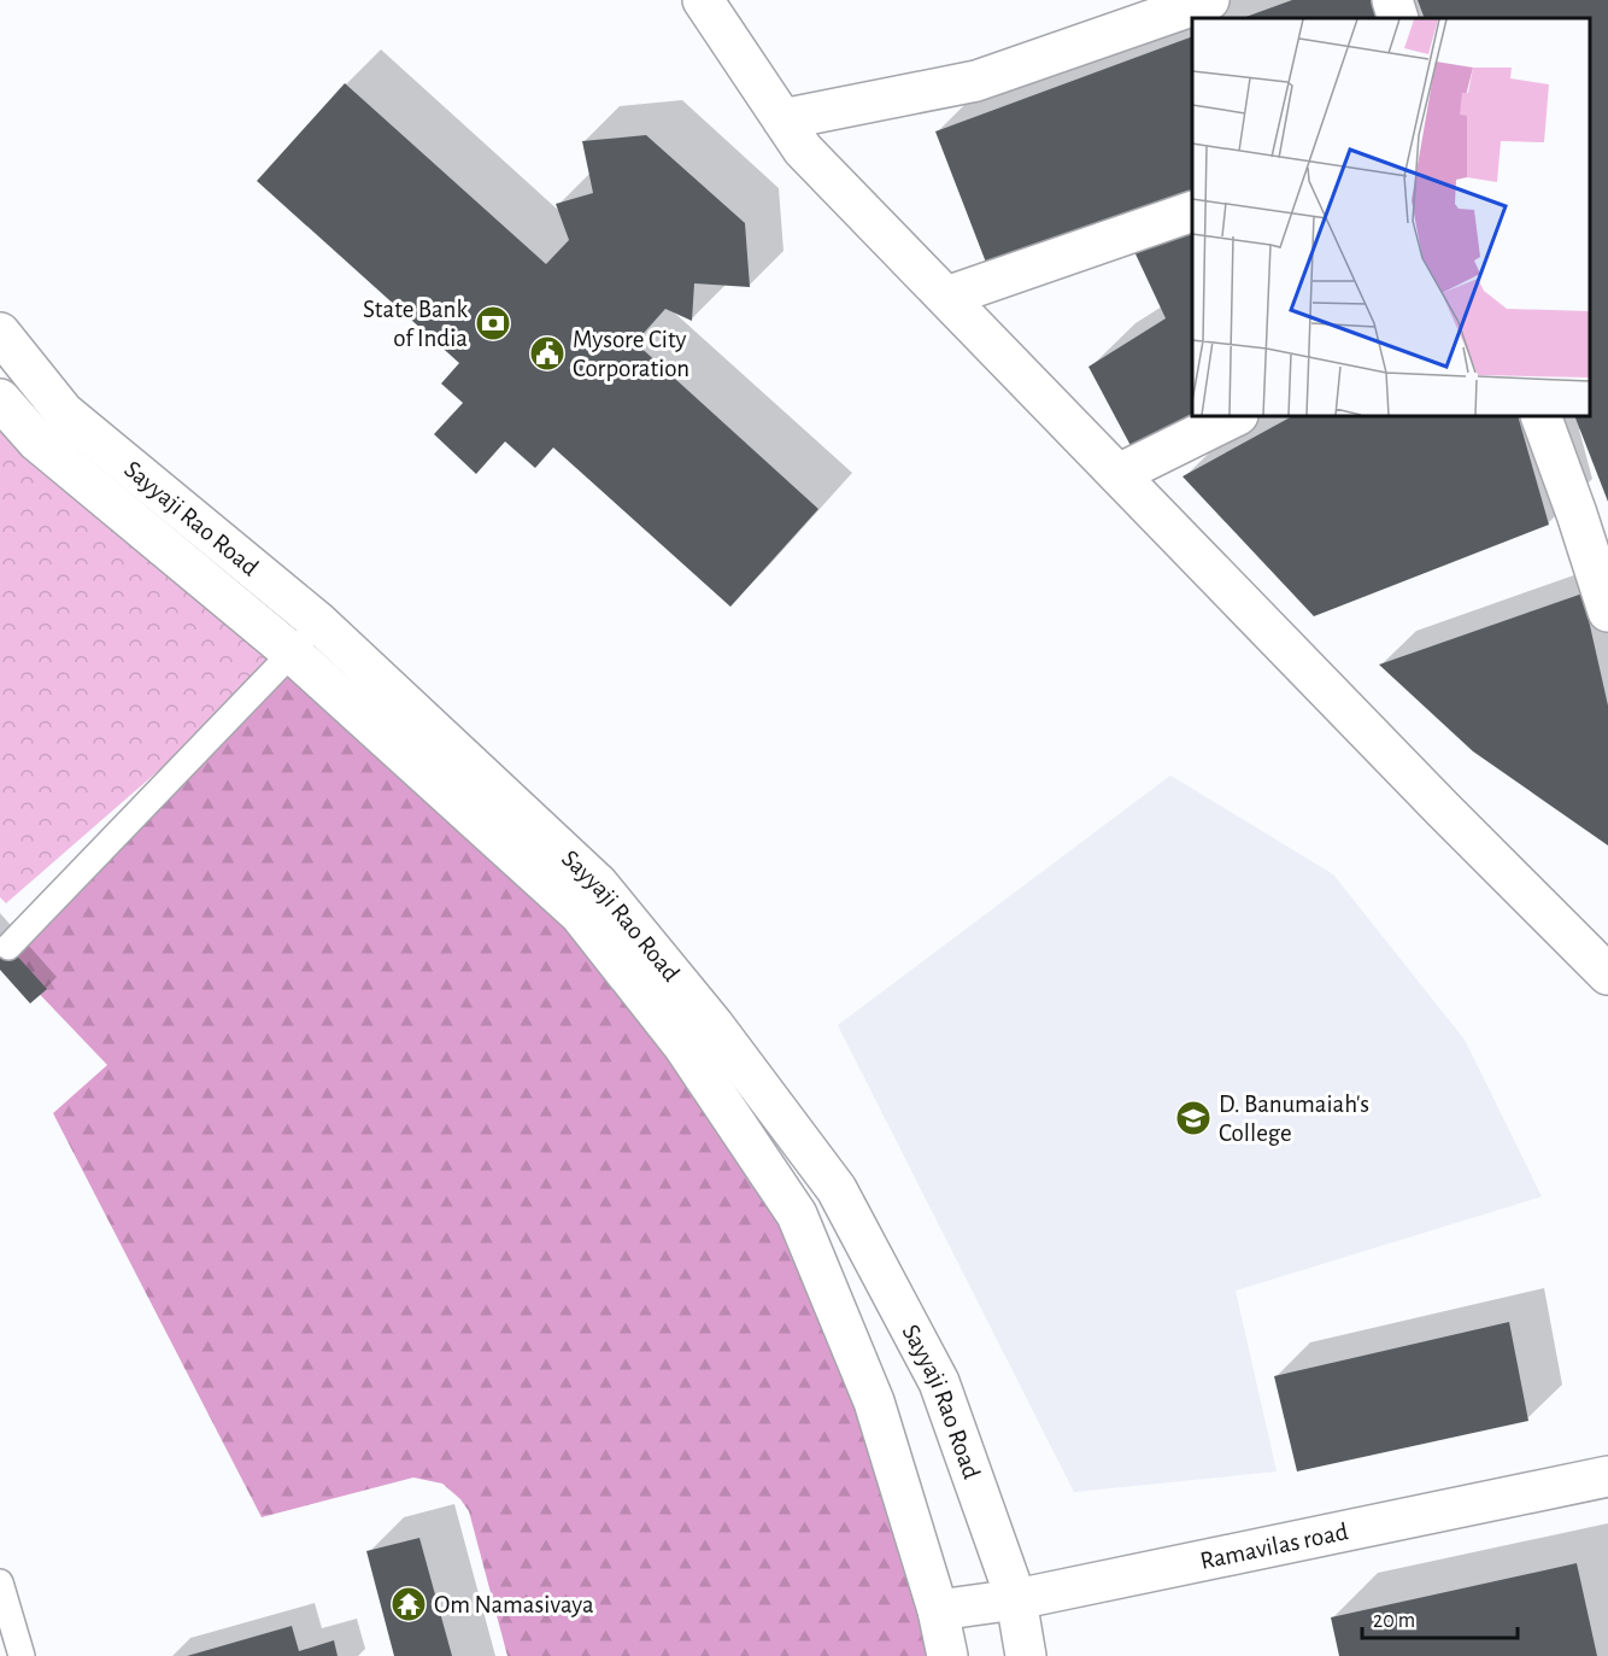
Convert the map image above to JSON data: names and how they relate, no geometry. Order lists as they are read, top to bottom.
{
  "streets": {
    "main road": ["Sayyaji Rao Road", "Ramavilas road"]
  },
  "crossings": [
    ["Sayyaji Rao Road", "Ramavilas road"]
  ],
  "places": {
    "bank": ["State Bank of India"],
    "public building": ["Mysore City Corporation"],
    "school or university": ["D. Banumaiah's College"],
    "temple": ["Om Namasivaya"]
  },
  "scale_bar": "20 m"
}
